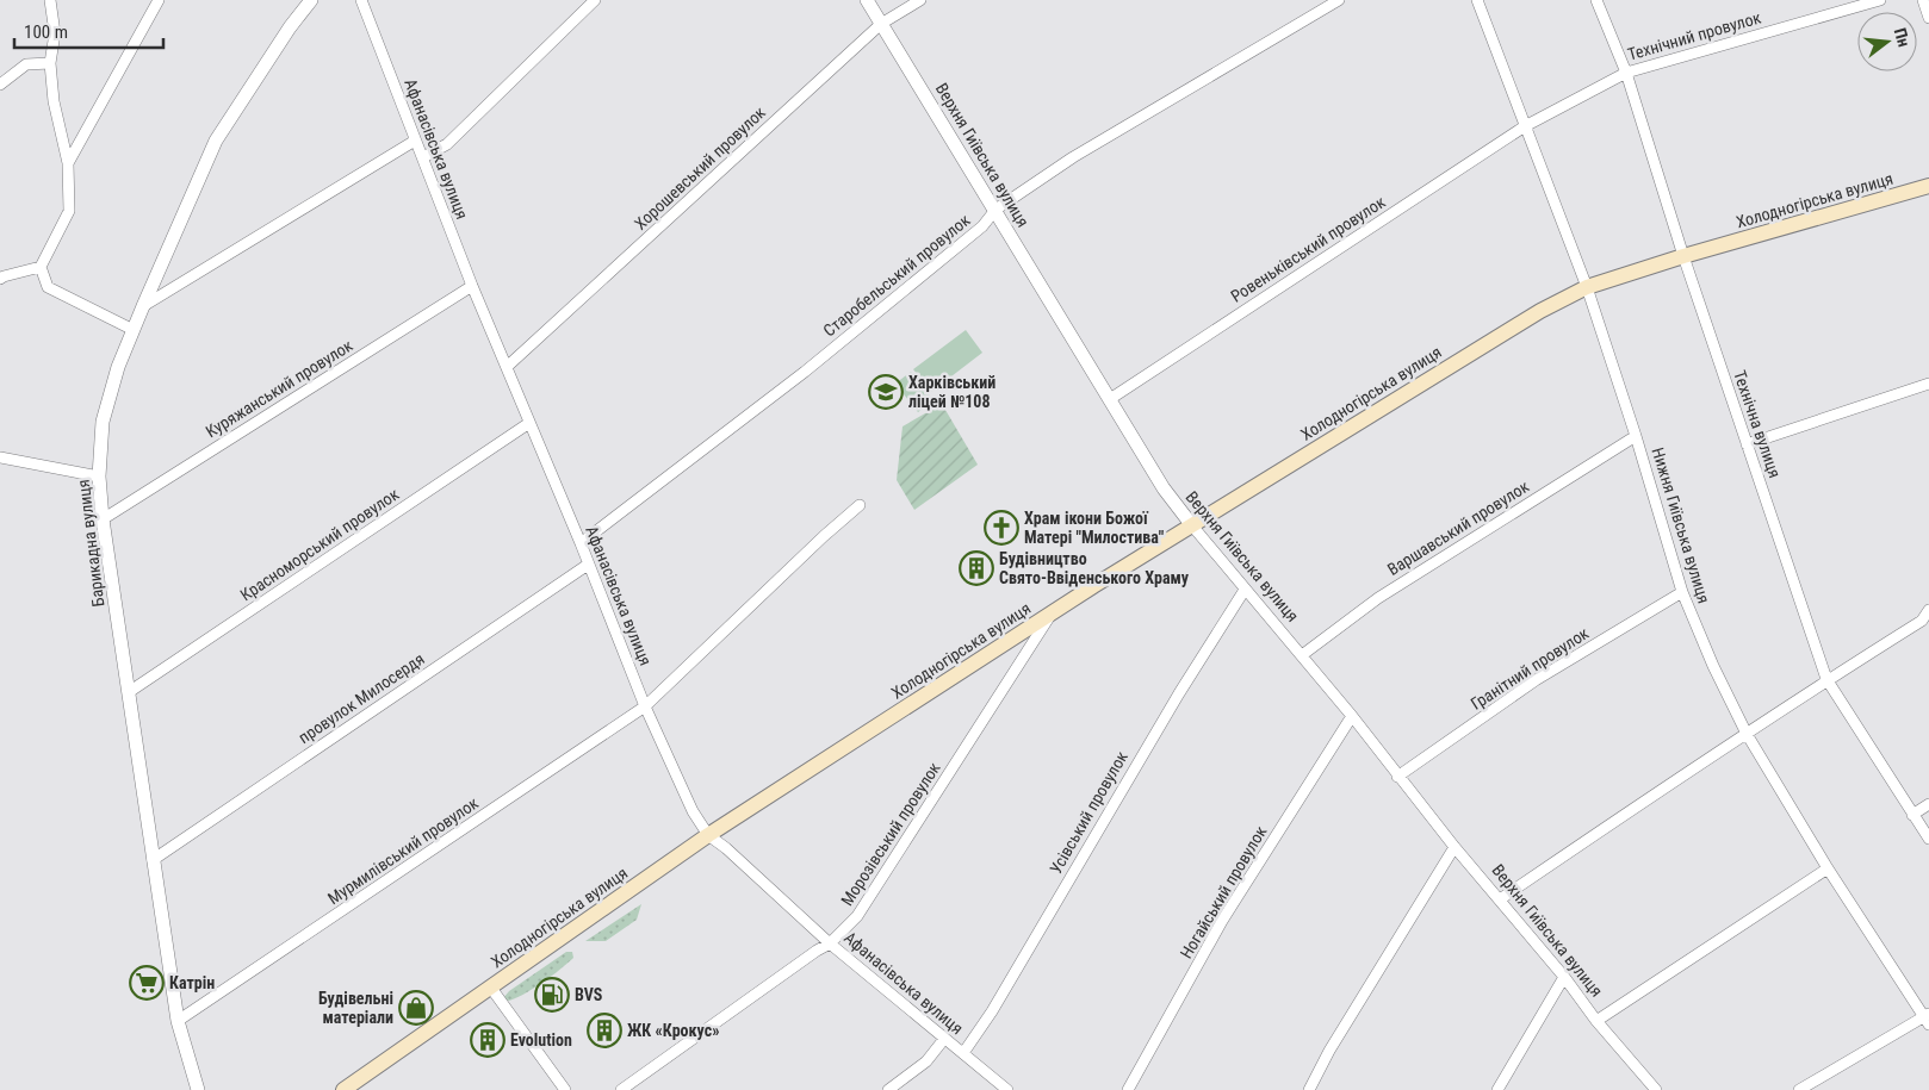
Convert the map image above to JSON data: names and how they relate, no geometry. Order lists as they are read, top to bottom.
{
  "streets": {
    "main road": ["Холодногірська вулиця"],
    "street": [
      "Технічний провулок",
      "Афанасівська вулиця",
      "Верхня Гиївська вулиця",
      "Хорошевський провулок",
      "Ровеньківський провулок",
      "Старобельський провулок",
      "Куряжанський провулок",
      "Технічна вулиця",
      "Нижня Гиївська вулиця",
      "Варшавський провулок",
      "Барикадна вулиця",
      "Красноморський провулок",
      "Гранітний провулок",
      "провулок Милосердя",
      "Усівський провулок",
      "Морозівський провулок",
      "Мурмилівський провулок",
      "Ногайський провулок"
    ]
  },
  "crossings": [
    ["Технічний провулок", "Ровеньківський провулок"],
    ["Технічний провулок", "Технічна вулиця"],
    ["Технічний провулок", "Нижня Гиївська вулиця"],
    ["Афанасівська вулиця", "Хорошевський провулок"],
    ["Афанасівська вулиця", "Холодногірська вулиця"],
    ["Афанасівська вулиця", "Старобельський провулок"],
    ["Афанасівська вулиця", "Куряжанський провулок"],
    ["Афанасівська вулиця", "Красноморський провулок"],
    ["Афанасівська вулиця", "провулок Милосердя"],
    ["Афанасівська вулиця", "Усівський провулок"],
    ["Афанасівська вулиця", "Морозівський провулок"],
    ["Афанасівська вулиця", "Мурмилівський провулок"],
    ["Верхня Гиївська вулиця", "Хорошевський провулок"],
    ["Верхня Гиївська вулиця", "Холодногірська вулиця"],
    ["Верхня Гиївська вулиця", "Ровеньківський провулок"],
    ["Верхня Гиївська вулиця", "Старобельський провулок"],
    ["Верхня Гиївська вулиця", "Варшавський провулок"],
    ["Верхня Гиївська вулиця", "Гранітний провулок"],
    ["Верхня Гиївська вулиця", "Усівський провулок"],
    ["Верхня Гиївська вулиця", "Ногайський провулок"],
    ["Холодногірська вулиця", "Технічна вулиця"],
    ["Холодногірська вулиця", "Нижня Гиївська вулиця"],
    ["Холодногірська вулиця", "Морозівський провулок"],
    ["Ровеньківський провулок", "Нижня Гиївська вулиця"],
    ["Куряжанський провулок", "Барикадна вулиця"],
    ["Нижня Гиївська вулиця", "Варшавський провулок"],
    ["Нижня Гиївська вулиця", "Гранітний провулок"],
    ["Барикадна вулиця", "Красноморський провулок"],
    ["Барикадна вулиця", "провулок Милосердя"],
    ["Барикадна вулиця", "Мурмилівський провулок"]
  ],
  "places": {
    "school or university": ["Харківський ліцей №108"],
    "church": ["Храм ікони Божої Матері \"Милостива\""],
    "building": ["Будівництво Свято-Ввіденського Храму", "ЖК «Крокус»", "Evolution"],
    "supermarket": ["Катрін"],
    "fuel station": ["BVS"],
    "shop": ["Будівельні матеріали"]
  },
  "scale_bar": "100 m",
  "north": "right"
}
